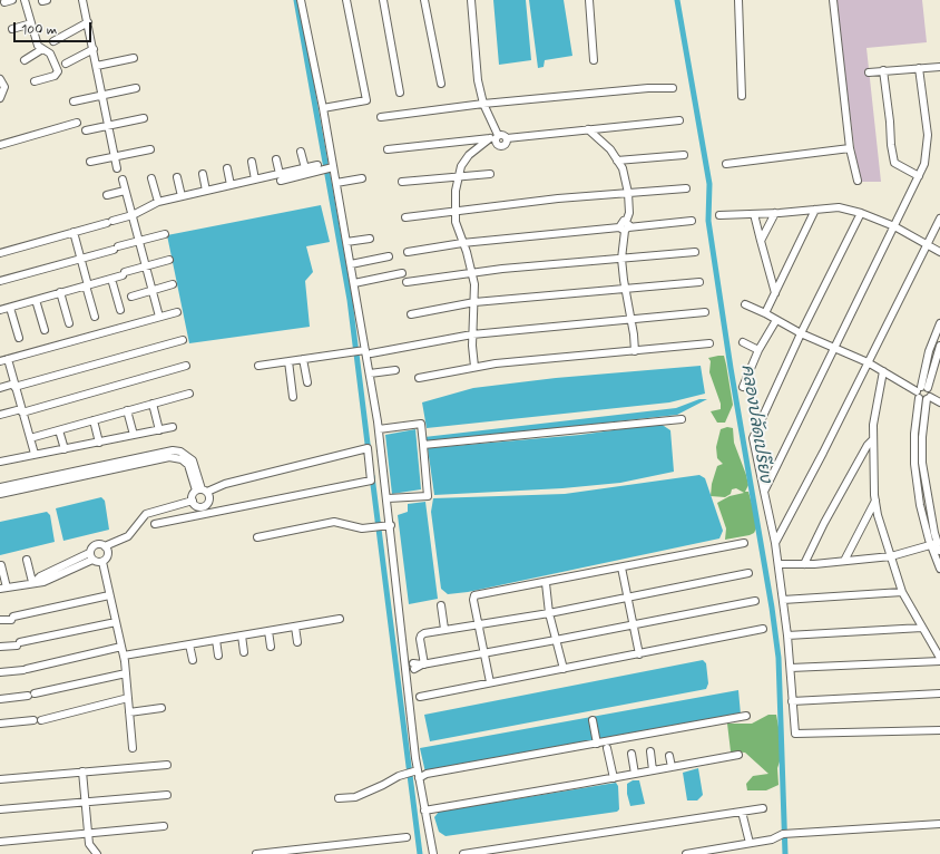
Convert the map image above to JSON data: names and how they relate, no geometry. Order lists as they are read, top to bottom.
{
  "water": ["คลองปลัดเปรียง"],
  "scale_bar": "100 m"
}
